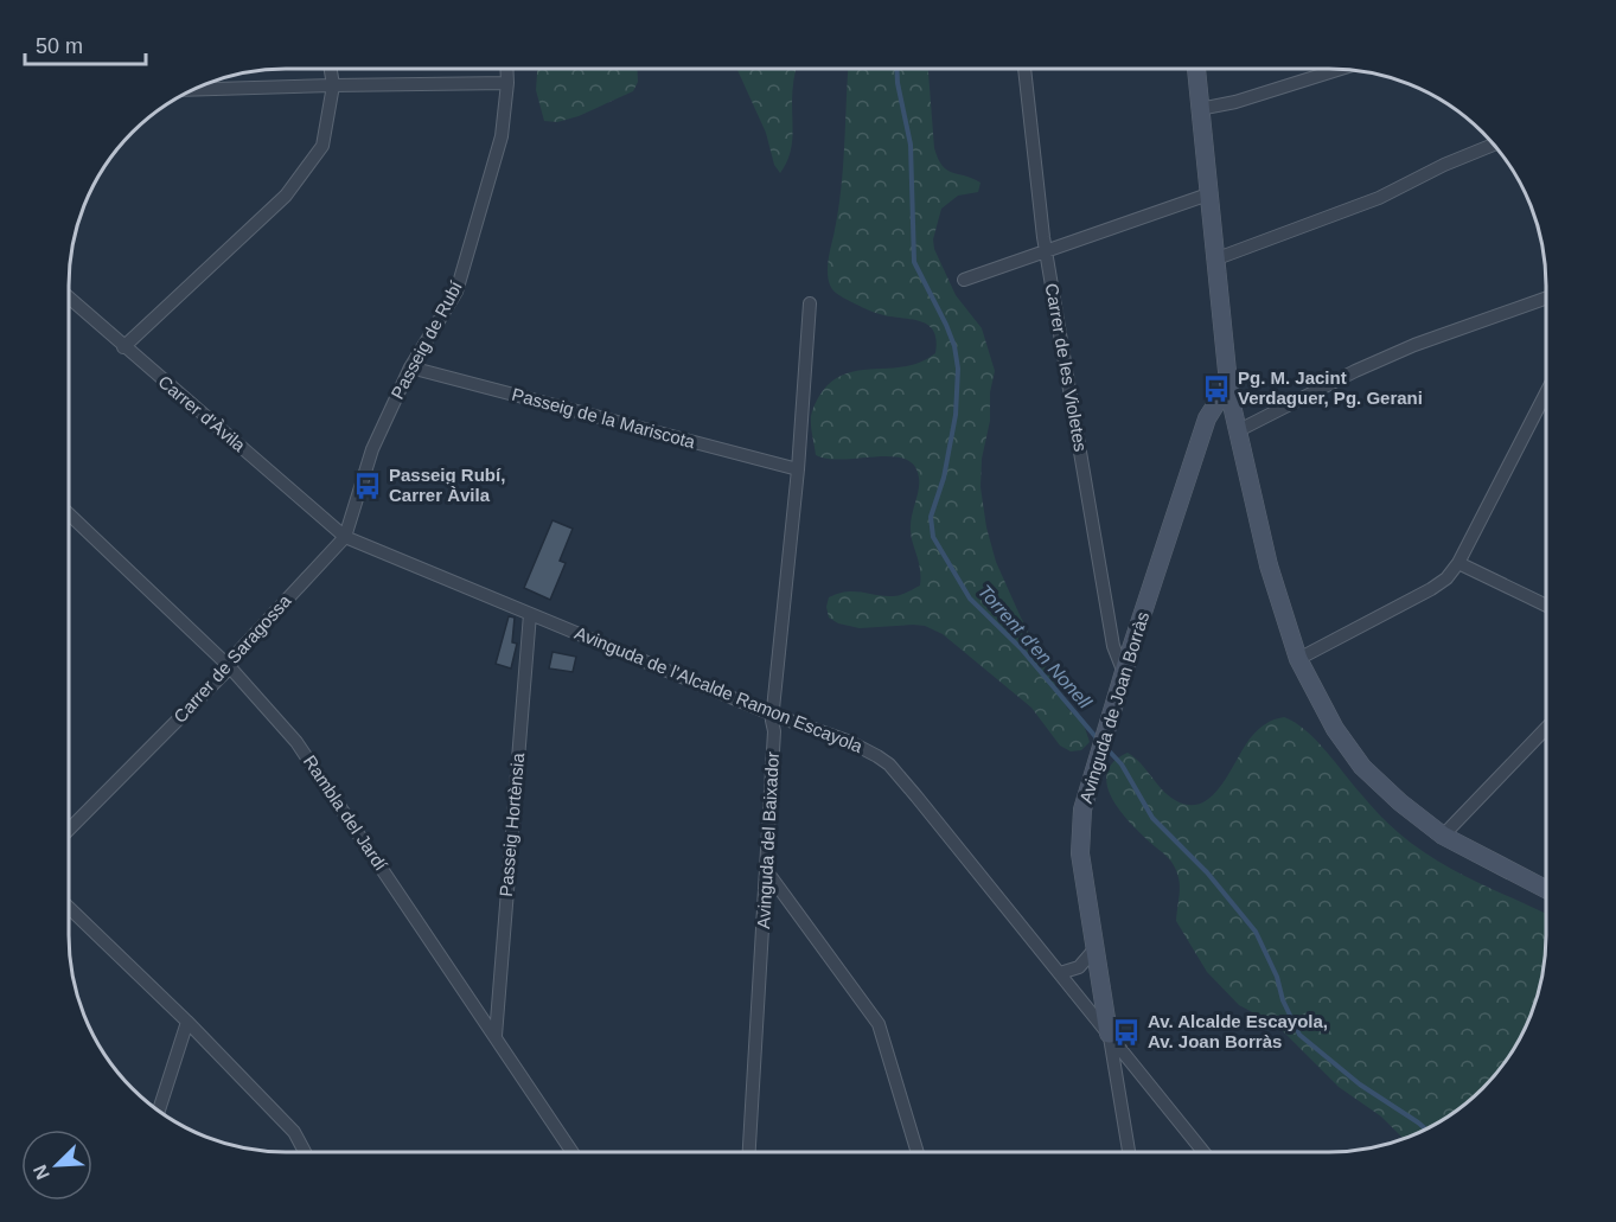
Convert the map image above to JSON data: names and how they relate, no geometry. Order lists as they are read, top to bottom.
{
  "streets": {
    "street": [
      "Passeig de Rubí",
      "Carrer de les Violetes",
      "Carrer d'Àvila",
      "Passeig de la Mariscota",
      "Carrer de Saragossa",
      "Avinguda de l'Alcalde Ramon Escayola",
      "Avinguda de Joan Borràs",
      "Rambla del Jardí",
      "Passeig Hortènsia",
      "Avinguda del Baixador"
    ]
  },
  "crossings": [
    ["Passeig de Rubí", "Carrer d'Àvila"],
    ["Passeig de Rubí", "Passeig de la Mariscota"],
    ["Passeig de Rubí", "Carrer de Saragossa"],
    ["Passeig de Rubí", "Avinguda de l'Alcalde Ramon Escayola"],
    ["Carrer de les Violetes", "Avinguda de Joan Borràs"],
    ["Carrer d'Àvila", "Carrer de Saragossa"],
    ["Carrer d'Àvila", "Avinguda de l'Alcalde Ramon Escayola"],
    ["Passeig de la Mariscota", "Avinguda del Baixador"],
    ["Carrer de Saragossa", "Avinguda de l'Alcalde Ramon Escayola"],
    ["Carrer de Saragossa", "Rambla del Jardí"],
    ["Avinguda de l'Alcalde Ramon Escayola", "Avinguda de Joan Borràs"],
    ["Avinguda de l'Alcalde Ramon Escayola", "Passeig Hortènsia"],
    ["Avinguda de l'Alcalde Ramon Escayola", "Avinguda del Baixador"],
    ["Rambla del Jardí", "Passeig Hortènsia"]
  ],
  "water": ["Torrent d'en Nonell"],
  "places": {
    "bus stop": ["Pg. M. Jacint Verdaguer, Pg. Gerani", "Passeig Rubí, Carrer Àvila", "Av. Alcalde Escayola, Av. Joan Borràs"]
  },
  "scale_bar": "50 m",
  "north": "bottom left"
}
